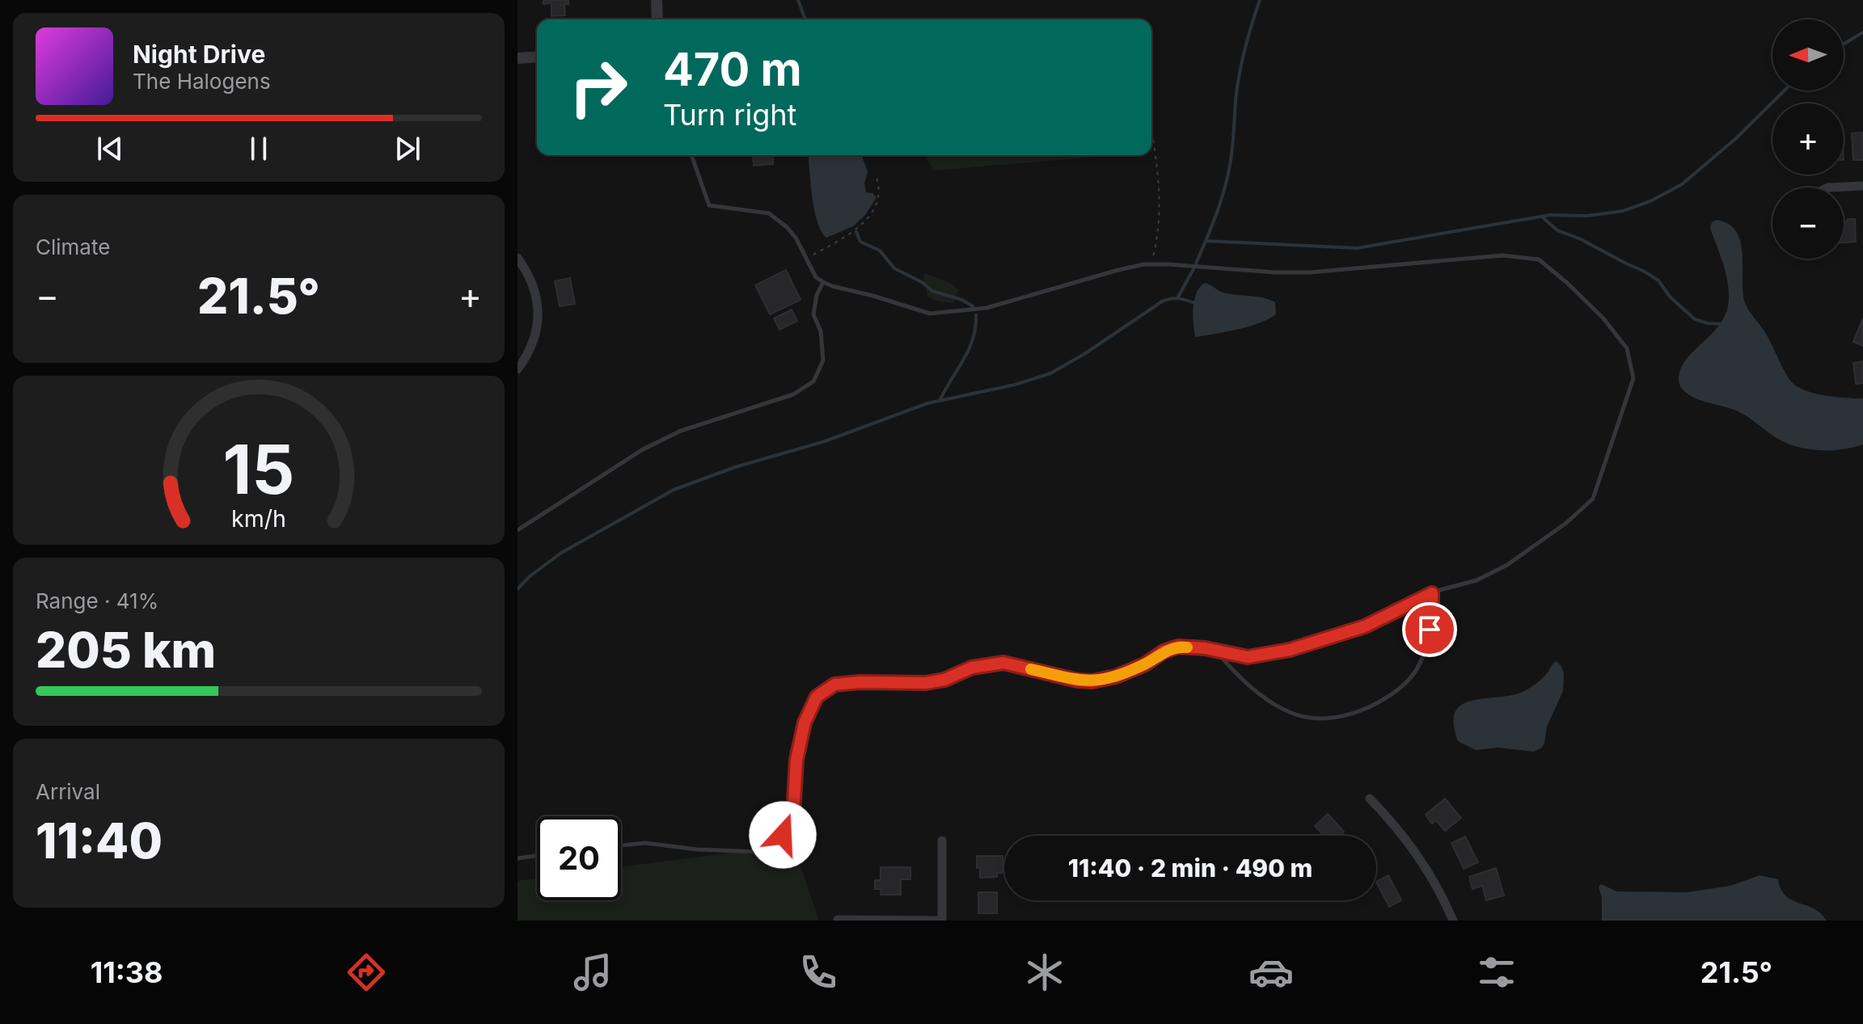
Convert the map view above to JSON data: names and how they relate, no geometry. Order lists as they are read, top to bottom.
{
  "north": "left",
  "page": {
    "map_buttons": ["+", "−"],
    "turn": ["470 m", "Turn right"],
    "song": ["Night Drive", "The Halogens"],
    "tile": [
      "Climate",
      ["Range · 41%", "205 km"],
      ["Arrival", "11:40"]
    ],
    "heat": ["−", "21.5°", "+"],
    "limit": "20",
    "trip": "11:40 · 2 min · 490 m",
    "tabs": ["11:38", "21.5°"],
    "gauge": ["15", "km/h"]
  }
}
